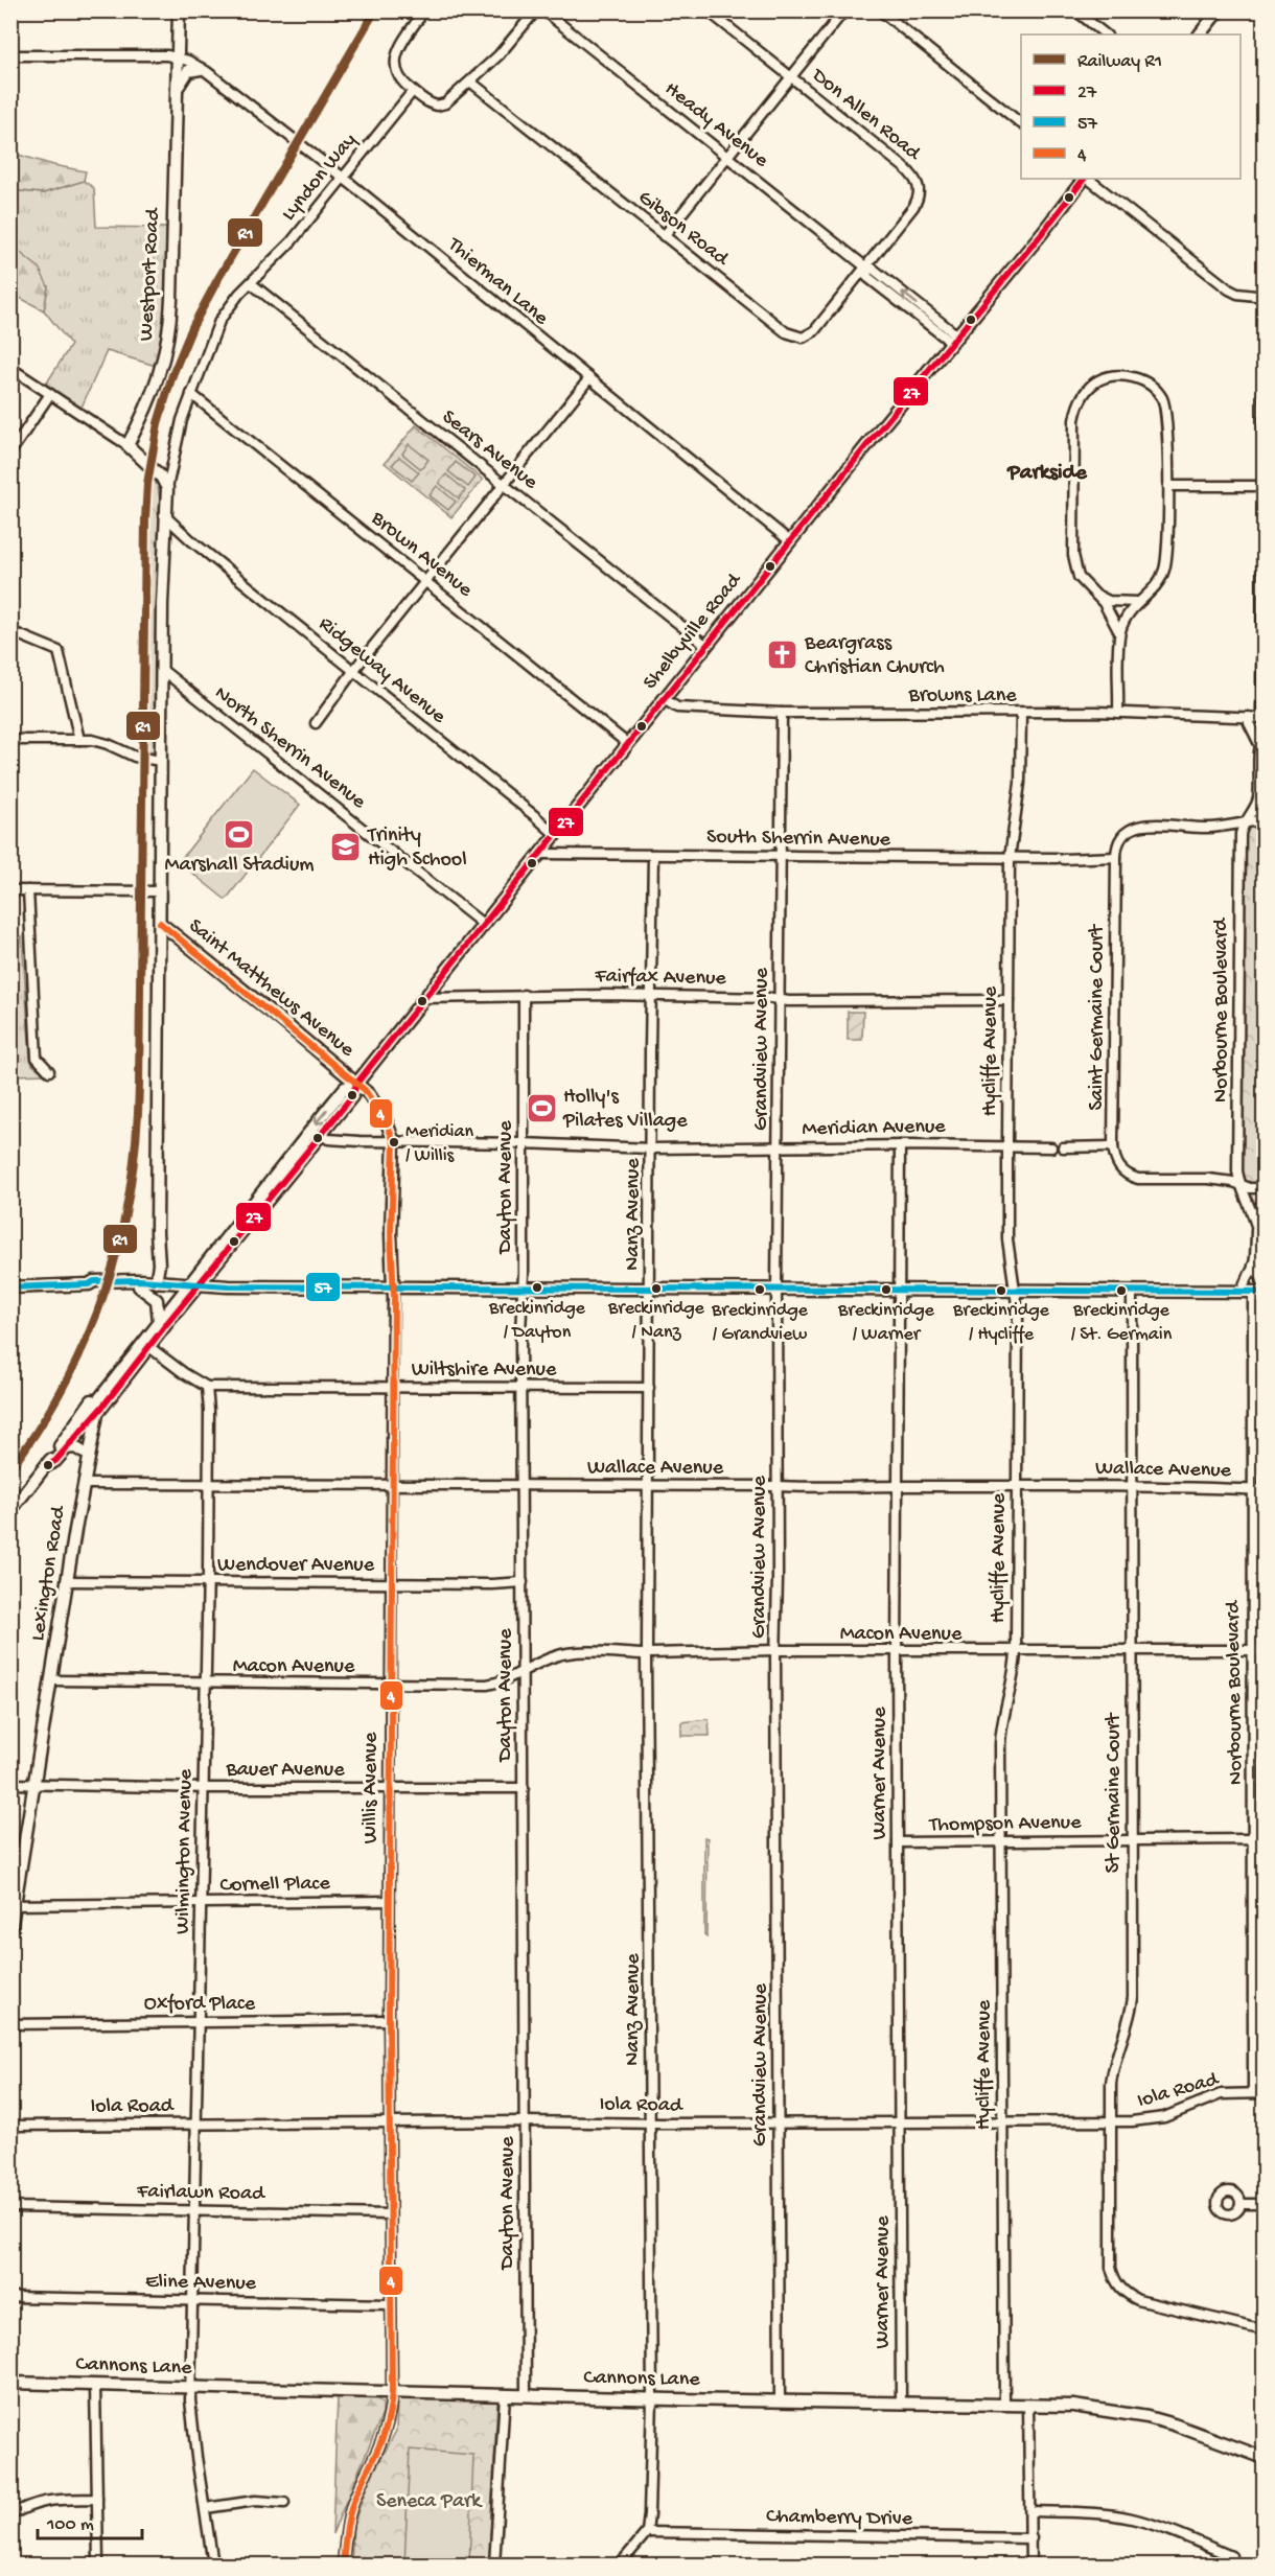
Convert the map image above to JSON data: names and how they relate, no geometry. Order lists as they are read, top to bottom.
{
  "streets": {
    "main road": [
      "Westport Road",
      "Shelbyville Road",
      "Saint Matthews Avenue",
      "Lexington Road",
      "Willis Avenue",
      "Cannons Lane"
    ],
    "street": [
      "Don Allen Road",
      "Heady Avenue",
      "Lyndon Way",
      "Gibson Road",
      "Thierman Lane",
      "Sears Avenue",
      "Brown Avenue",
      "Ridgeway Avenue",
      "Browns Lane",
      "North Sherrin Avenue",
      "South Sherrin Avenue",
      "Fairfax Avenue",
      "Norbourne Boulevard",
      "Saint Germaine Court",
      "Grandview Avenue",
      "Hycliffe Avenue",
      "Meridian Avenue",
      "Dayton Avenue",
      "Nanz Avenue",
      "Wiltshire Avenue",
      "Wallace Avenue",
      "Wendover Avenue",
      "Macon Avenue",
      "Bauer Avenue",
      "Warner Avenue",
      "St Germaine Court",
      "Thompson Avenue",
      "Wilmington Avenue",
      "Cornell Place",
      "Oxford Place",
      "Iola Road",
      "Fairlawn Road",
      "Eline Avenue",
      "Chamberry Drive"
    ]
  },
  "crossings": [
    ["Don Allen Road", "Heady Avenue"],
    ["Don Allen Road", "Gibson Road"],
    ["Heady Avenue", "Gibson Road"],
    ["Heady Avenue", "Shelbyville Road"],
    ["Lyndon Way", "Thierman Lane"],
    ["Lyndon Way", "Sears Avenue"],
    ["Lyndon Way", "Brown Avenue"],
    ["Westport Road", "Thierman Lane"],
    ["Thierman Lane", "Shelbyville Road"],
    ["Sears Avenue", "Shelbyville Road"],
    ["Brown Avenue", "Shelbyville Road"],
    ["Shelbyville Road", "Ridgeway Avenue"],
    ["Shelbyville Road", "Browns Lane"],
    ["Shelbyville Road", "North Sherrin Avenue"],
    ["Shelbyville Road", "South Sherrin Avenue"],
    ["Shelbyville Road", "Fairfax Avenue"],
    ["Shelbyville Road", "Saint Matthews Avenue"],
    ["Shelbyville Road", "Meridian Avenue"],
    ["Shelbyville Road", "Lexington Road"],
    ["Shelbyville Road", "Willis Avenue"],
    ["Browns Lane", "Grandview Avenue"],
    ["Browns Lane", "Hycliffe Avenue"],
    ["South Sherrin Avenue", "Saint Germaine Court"],
    ["South Sherrin Avenue", "Grandview Avenue"],
    ["South Sherrin Avenue", "Hycliffe Avenue"],
    ["South Sherrin Avenue", "Nanz Avenue"],
    ["Fairfax Avenue", "Grandview Avenue"],
    ["Fairfax Avenue", "Hycliffe Avenue"],
    ["Fairfax Avenue", "Dayton Avenue"],
    ["Fairfax Avenue", "Nanz Avenue"],
    ["Saint Matthews Avenue", "Willis Avenue"],
    ["Norbourne Boulevard", "Saint Germaine Court"],
    ["Norbourne Boulevard", "Wallace Avenue"],
    ["Norbourne Boulevard", "Macon Avenue"],
    ["Norbourne Boulevard", "Thompson Avenue"],
    ["Norbourne Boulevard", "Iola Road"],
    ["Grandview Avenue", "Meridian Avenue"],
    ["Grandview Avenue", "Wallace Avenue"],
    ["Grandview Avenue", "Macon Avenue"],
    ["Grandview Avenue", "Iola Road"],
    ["Grandview Avenue", "Cannons Lane"],
    ["Hycliffe Avenue", "Meridian Avenue"],
    ["Hycliffe Avenue", "Wallace Avenue"],
    ["Hycliffe Avenue", "Macon Avenue"],
    ["Hycliffe Avenue", "Thompson Avenue"],
    ["Hycliffe Avenue", "Iola Road"],
    ["Hycliffe Avenue", "Cannons Lane"],
    ["Meridian Avenue", "Dayton Avenue"],
    ["Meridian Avenue", "Nanz Avenue"],
    ["Meridian Avenue", "Warner Avenue"],
    ["Meridian Avenue", "Willis Avenue"],
    ["Dayton Avenue", "Wiltshire Avenue"],
    ["Dayton Avenue", "Wallace Avenue"],
    ["Dayton Avenue", "Wendover Avenue"],
    ["Dayton Avenue", "Macon Avenue"],
    ["Dayton Avenue", "Bauer Avenue"],
    ["Dayton Avenue", "Iola Road"],
    ["Dayton Avenue", "Cannons Lane"],
    ["Nanz Avenue", "Wiltshire Avenue"],
    ["Nanz Avenue", "Wallace Avenue"],
    ["Nanz Avenue", "Macon Avenue"],
    ["Nanz Avenue", "Iola Road"],
    ["Nanz Avenue", "Cannons Lane"],
    ["Nanz Avenue", "Chamberry Drive"],
    ["Wiltshire Avenue", "Willis Avenue"],
    ["Wiltshire Avenue", "Wilmington Avenue"],
    ["Wallace Avenue", "Lexington Road"],
    ["Wallace Avenue", "Warner Avenue"],
    ["Wallace Avenue", "Willis Avenue"],
    ["Wallace Avenue", "St Germaine Court"],
    ["Wallace Avenue", "Wilmington Avenue"],
    ["Wendover Avenue", "Lexington Road"],
    ["Wendover Avenue", "Willis Avenue"],
    ["Wendover Avenue", "Wilmington Avenue"],
    ["Lexington Road", "Macon Avenue"],
    ["Lexington Road", "Bauer Avenue"],
    ["Lexington Road", "Cornell Place"],
    ["Macon Avenue", "Warner Avenue"],
    ["Macon Avenue", "Willis Avenue"],
    ["Macon Avenue", "St Germaine Court"],
    ["Macon Avenue", "Wilmington Avenue"],
    ["Bauer Avenue", "Willis Avenue"],
    ["Bauer Avenue", "Wilmington Avenue"],
    ["Warner Avenue", "Thompson Avenue"],
    ["Warner Avenue", "Iola Road"],
    ["Warner Avenue", "Cannons Lane"],
    ["Willis Avenue", "Cornell Place"],
    ["Willis Avenue", "Oxford Place"],
    ["Willis Avenue", "Iola Road"],
    ["Willis Avenue", "Fairlawn Road"],
    ["Willis Avenue", "Eline Avenue"],
    ["Willis Avenue", "Cannons Lane"],
    ["St Germaine Court", "Thompson Avenue"],
    ["St Germaine Court", "Iola Road"],
    ["Wilmington Avenue", "Cornell Place"],
    ["Wilmington Avenue", "Oxford Place"],
    ["Wilmington Avenue", "Iola Road"],
    ["Wilmington Avenue", "Fairlawn Road"],
    ["Wilmington Avenue", "Eline Avenue"],
    ["Wilmington Avenue", "Cannons Lane"]
  ],
  "districts": ["Parkside"],
  "parks": ["Seneca Park"],
  "places": {
    "church": ["Beargrass Christian Church"],
    "sports": ["Marshall Stadium", "Holly's Pilates Village"],
    "school or university": ["Trinity High School"],
    "other": [
      "Meridian / Willis",
      "Breckinridge / Dayton",
      "Breckinridge / Nanz",
      "Breckinridge / Grandview",
      "Breckinridge / Warner",
      "Breckinridge / Hycliffe",
      "Breckinridge / St. Germain"
    ]
  },
  "lines": [
    "rail line R1",
    "transit line 27",
    "transit line 4",
    "transit line 57"
  ],
  "legend": [
    "Railway R1",
    "27",
    "57",
    "4"
  ],
  "scale_bar": "100 m"
}
